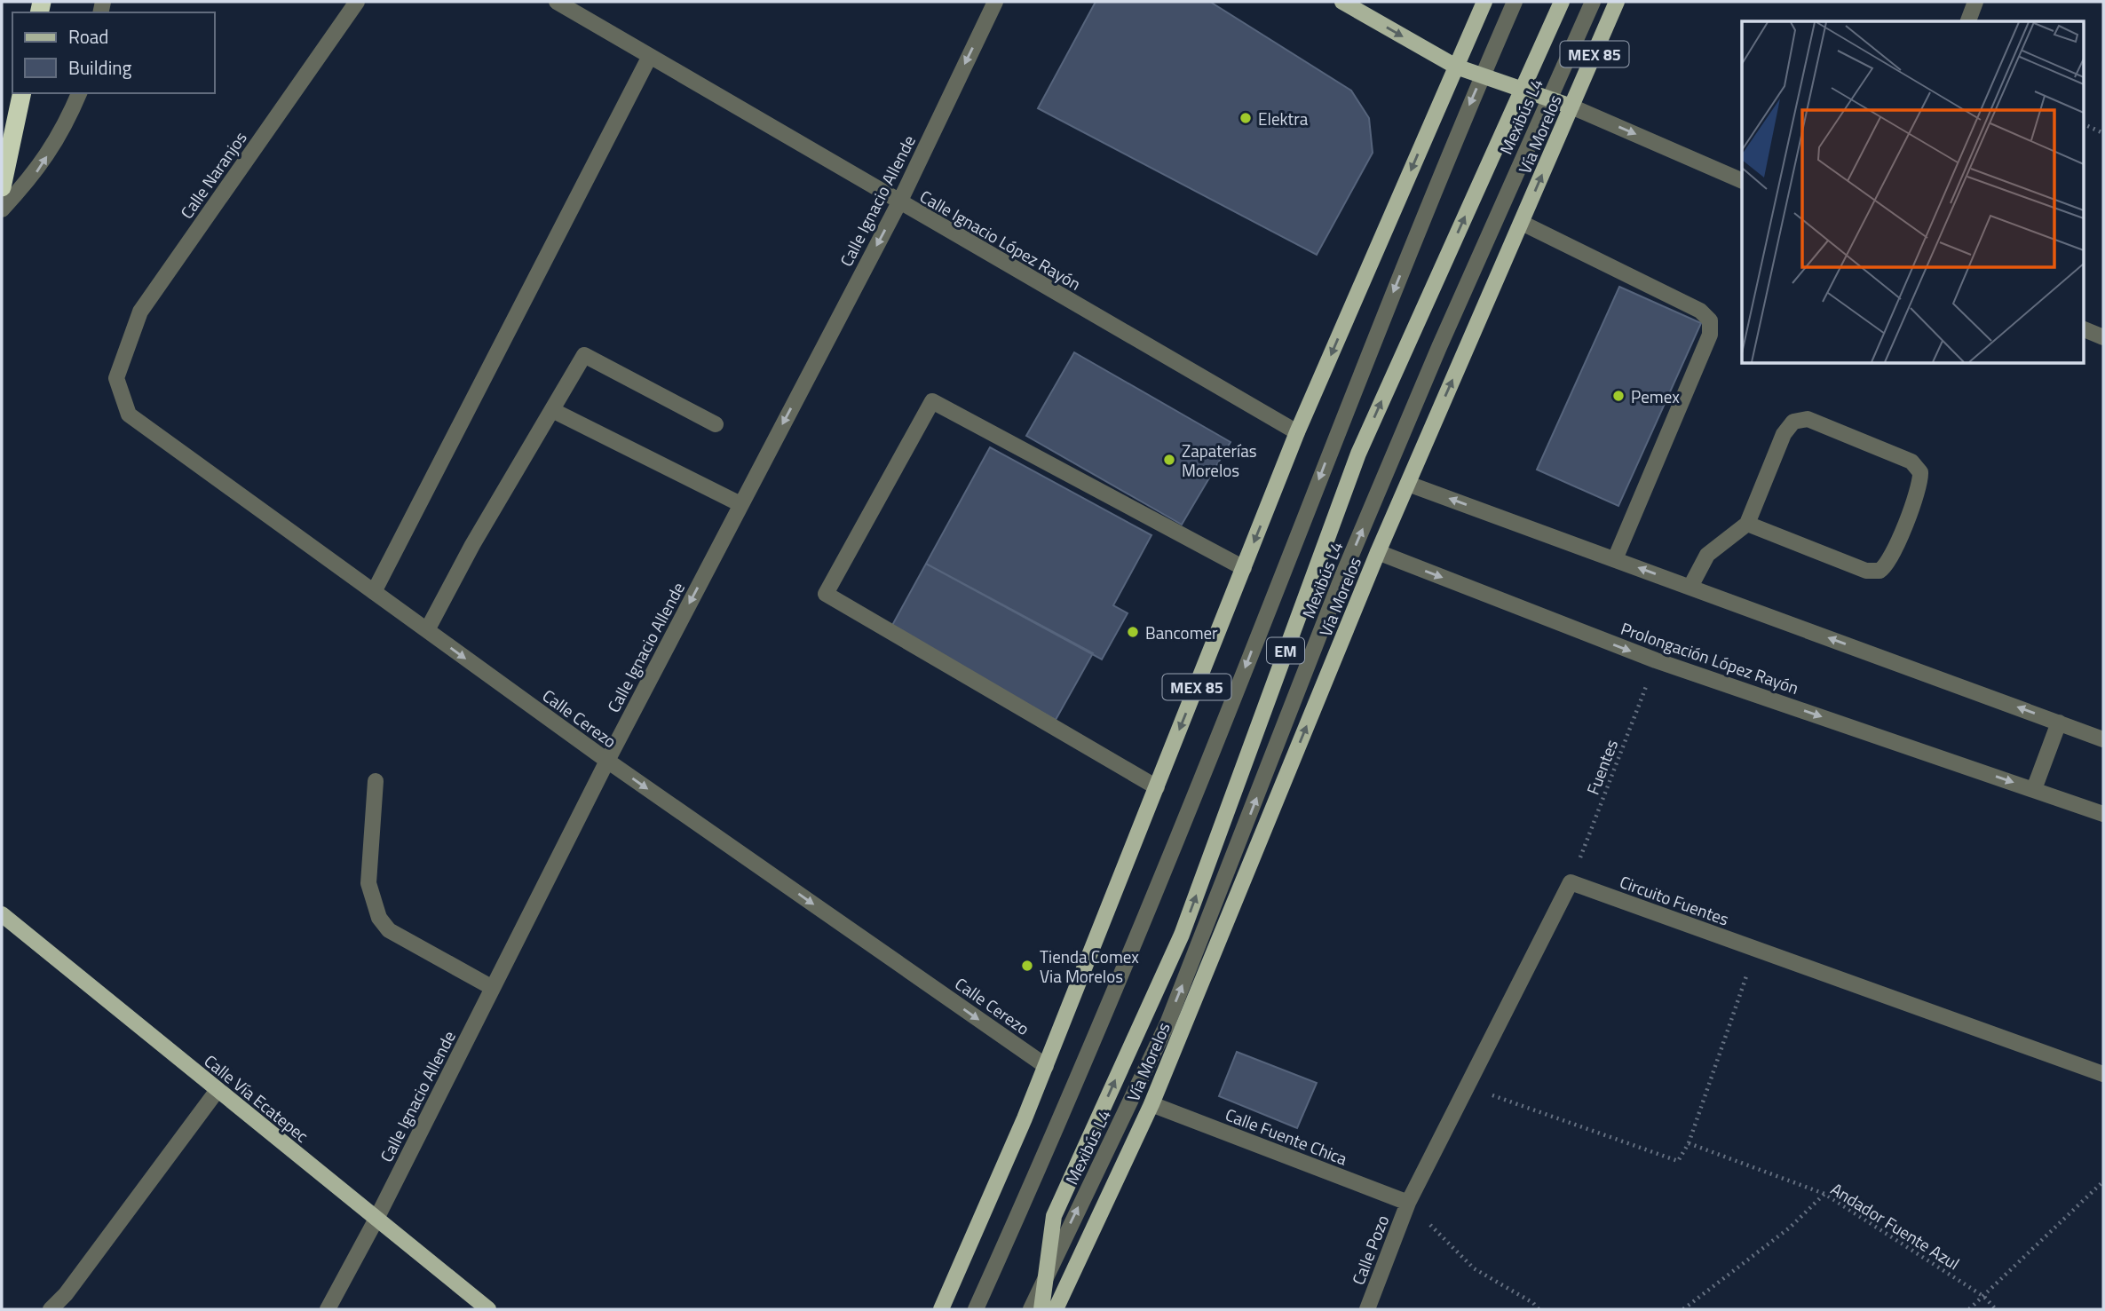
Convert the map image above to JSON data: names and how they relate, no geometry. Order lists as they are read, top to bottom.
{
  "streets": {
    "main road": [
      "MEX 85",
      "Vía Morelos",
      "EM",
      "Calle Vía Ecatepec"
    ],
    "street": [
      "Mexibús L4",
      "Calle Naranjos",
      "Calle Ignacio Allende",
      "Calle Ignacio López Rayón",
      "Prolongación López Rayón",
      "Calle Cerezo",
      "Circuito Fuentes",
      "Calle Fuente Chica",
      "Calle Pozo"
    ],
    "path": ["Fuentes", "Andador Fuente Azul"]
  },
  "crossings": [
    ["MEX 85", "Calle Ignacio López Rayón"],
    ["MEX 85", "Calle Cerezo"],
    ["Vía Morelos", "Prolongación López Rayón"],
    ["Vía Morelos", "Calle Fuente Chica"],
    ["Calle Naranjos", "Calle Cerezo"],
    ["Calle Ignacio Allende", "Calle Ignacio López Rayón"],
    ["Calle Ignacio Allende", "Calle Cerezo"],
    ["Calle Ignacio Allende", "Calle Vía Ecatepec"],
    ["Prolongación López Rayón", "Fuentes"],
    ["Fuentes", "Circuito Fuentes"],
    ["Calle Fuente Chica", "Calle Pozo"]
  ],
  "one_way": ["Calle Ignacio Allende", "Calle Cerezo"],
  "places": [
    "Elektra",
    "Pemex",
    "Zapaterías Morelos",
    "Bancomer",
    "Tienda Comex Via Morelos"
  ],
  "legend": ["Road", "Building"]
}
